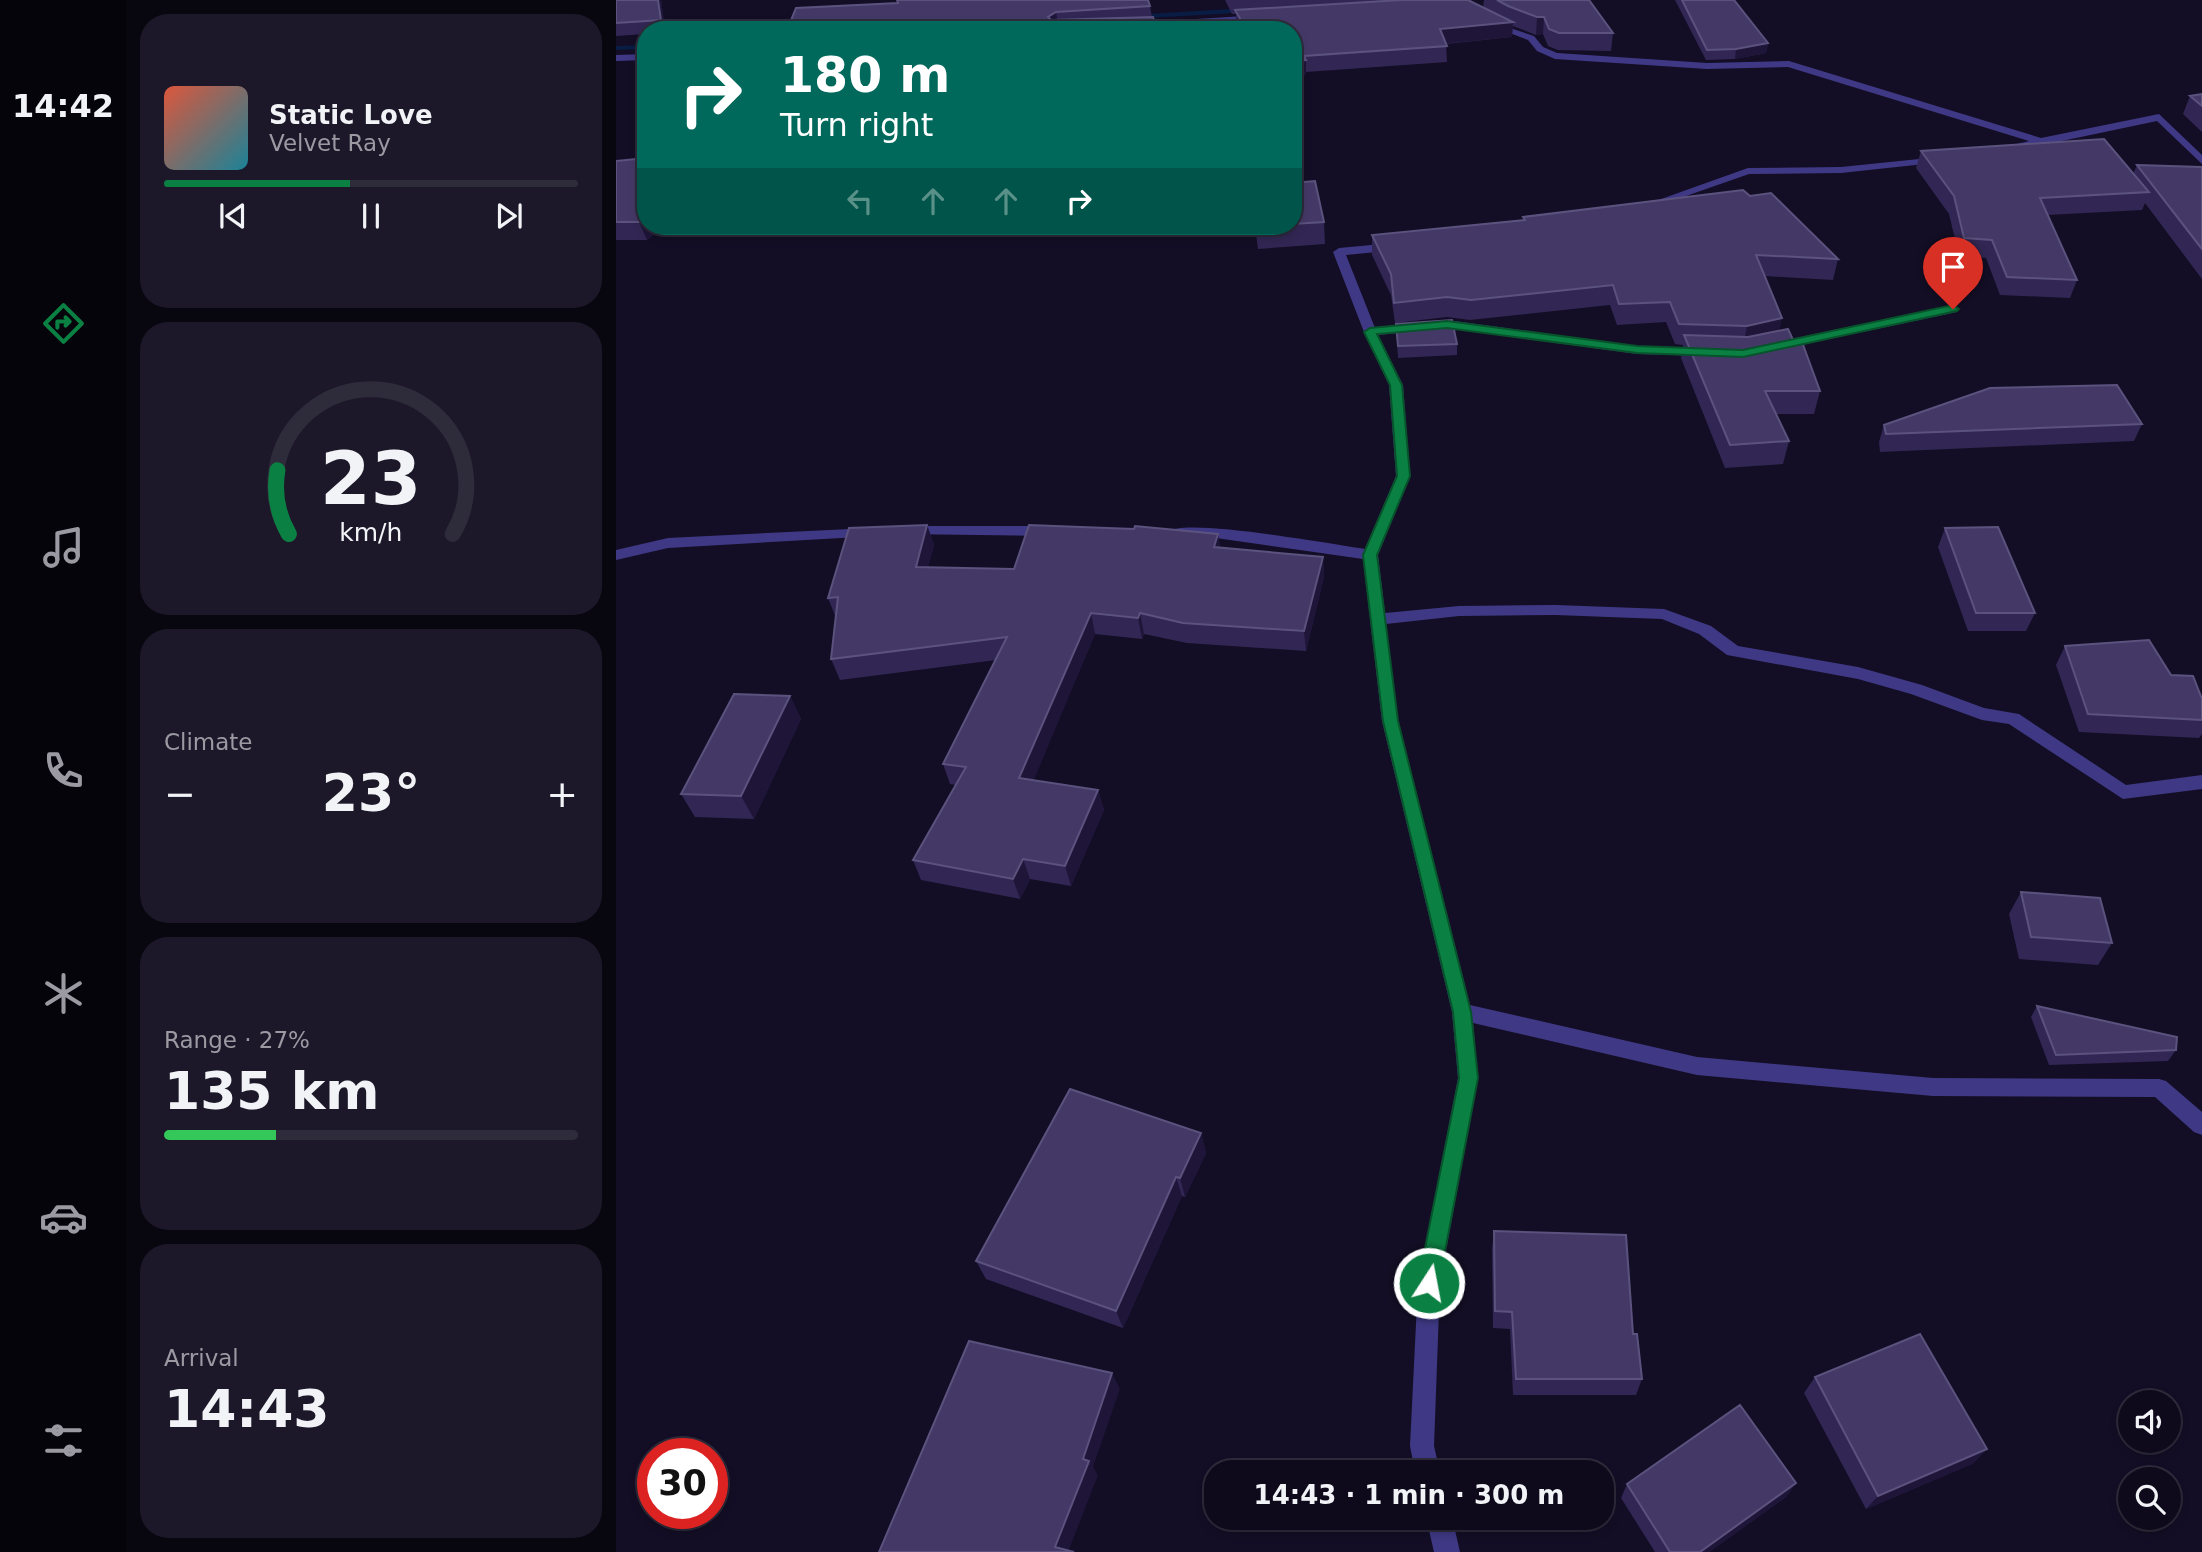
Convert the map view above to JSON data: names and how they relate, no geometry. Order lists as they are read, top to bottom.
{
  "page": {
    "tabs": "14:42",
    "turn": ["180 m", "Turn right"],
    "song": ["Static Love", "Velvet Ray"],
    "tile": [
      "Climate",
      ["Range · 27%", "135 km"],
      ["Arrival", "14:43"]
    ],
    "heat": ["−", "23°", "+"],
    "limit": "30",
    "trip": "14:43 · 1 min · 300 m",
    "gauge": ["23", "km/h"]
  }
}
